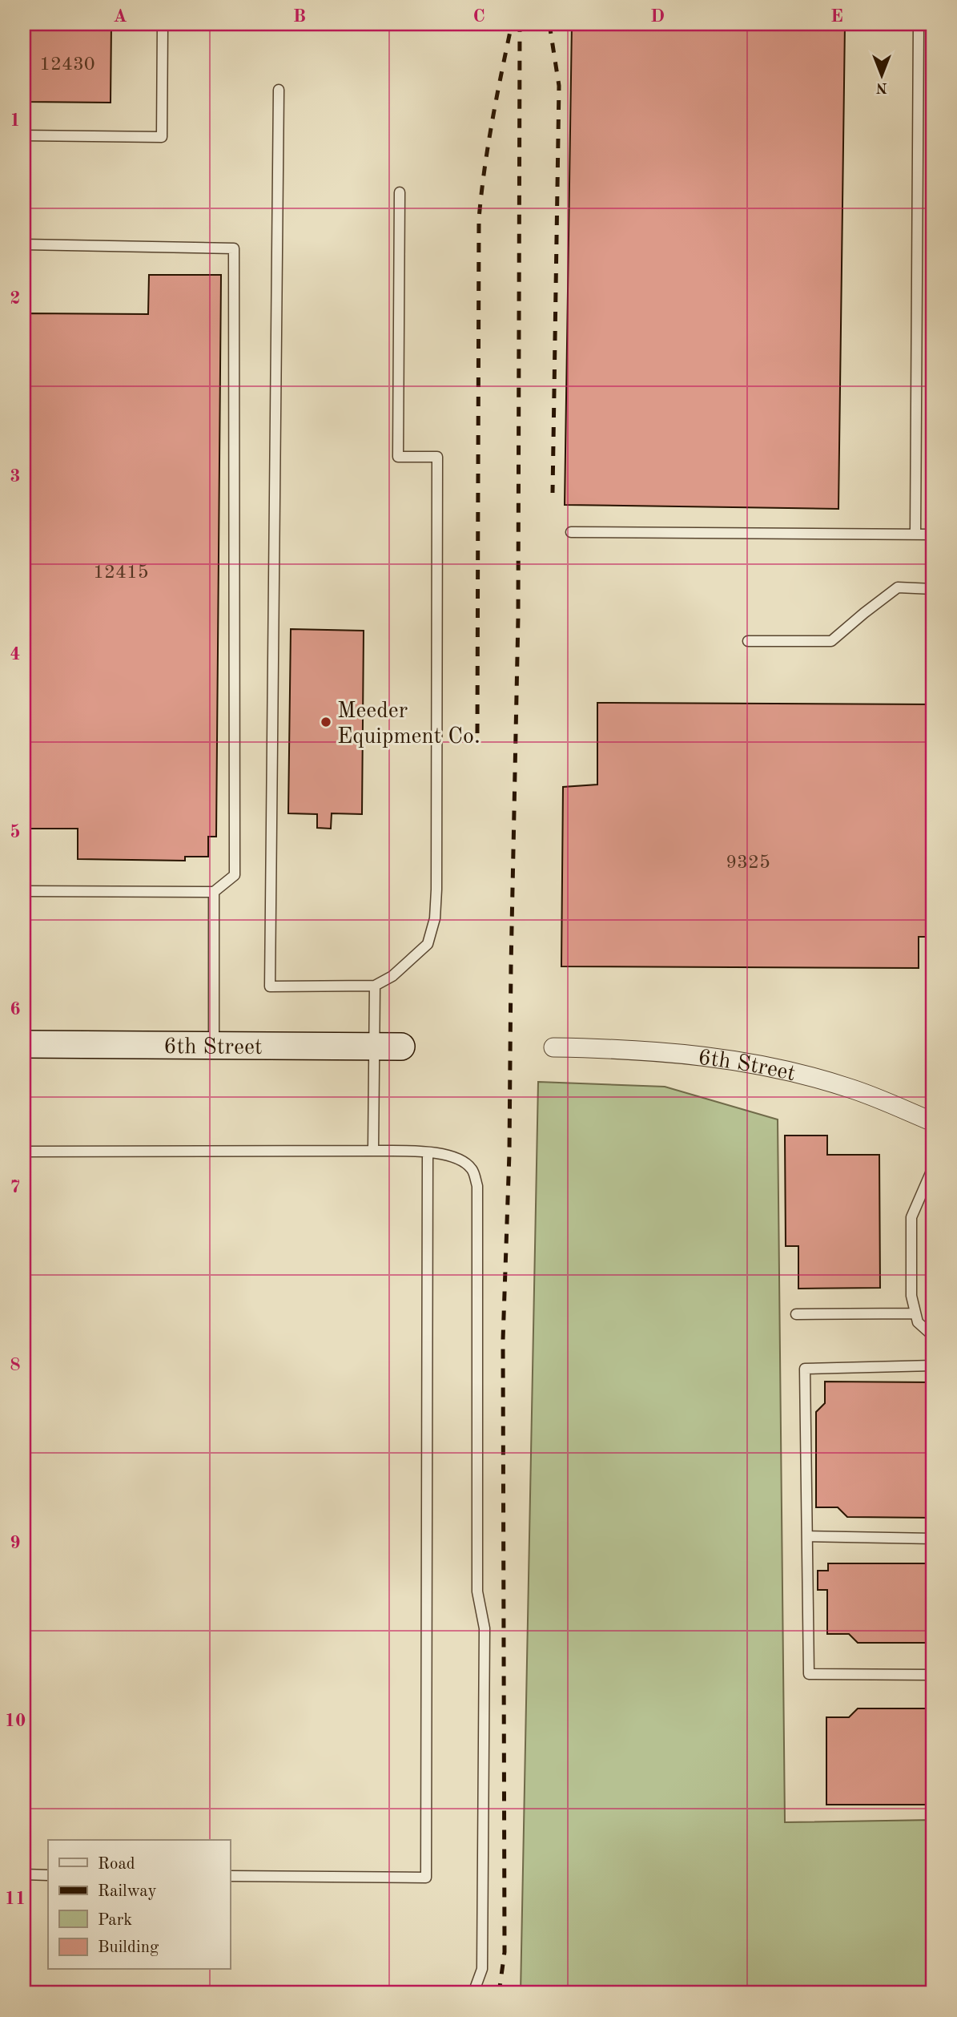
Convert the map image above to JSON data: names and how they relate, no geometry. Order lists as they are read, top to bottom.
{
  "streets": {
    "street": ["6th Street"]
  },
  "places": ["Meeder Equipment Co."],
  "house_numbers": ["12430", "12415", "9325"],
  "legend": [
    "Road",
    "Railway",
    "Park",
    "Building"
  ],
  "north": "bottom",
  "grid": {
    "columns": [
      "A",
      "B",
      "C",
      "D",
      "E"
    ],
    "rows": [
      "1",
      "2",
      "3",
      "4",
      "5",
      "6",
      "7",
      "8",
      "9",
      "10",
      "11"
    ]
  }
}
